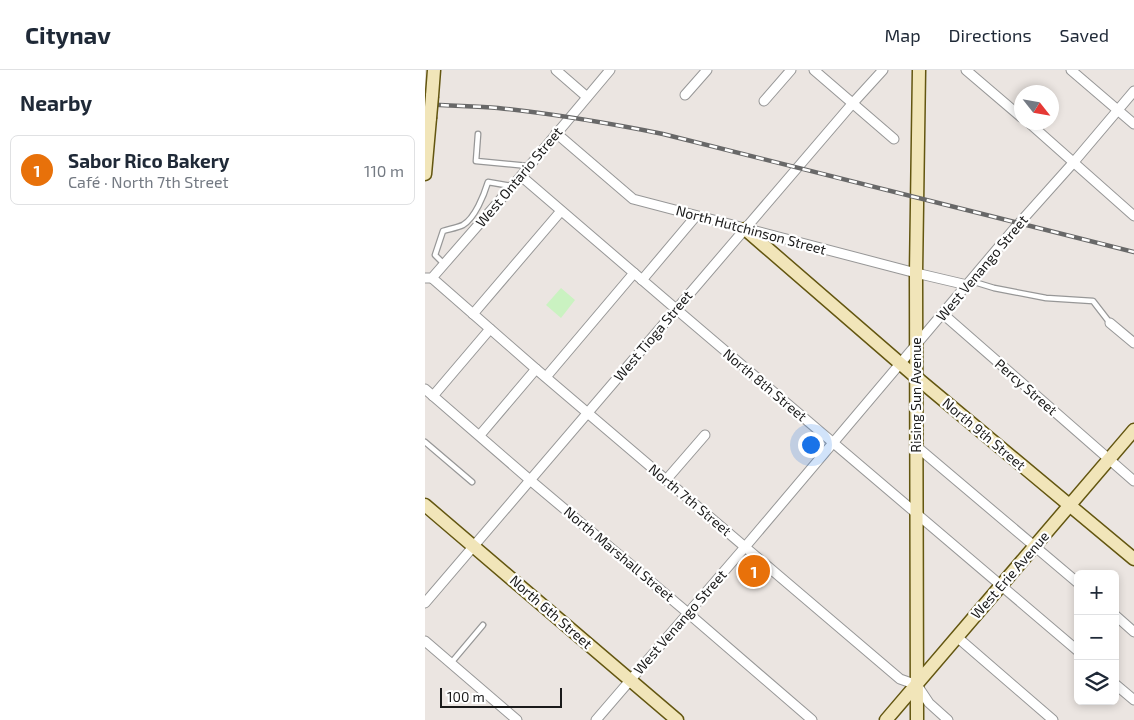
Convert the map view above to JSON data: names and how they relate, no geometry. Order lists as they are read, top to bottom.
{
  "streets": {
    "street": [
      "West Ontario Street",
      "North Hutchinson Street",
      "West Venango Street",
      "West Tioga Street",
      "North 8th Street",
      "Percy Street",
      "Rising Sun Avenue",
      "North 9th Street",
      "North 7th Street",
      "North Marshall Street",
      "West Erie Avenue",
      "North 6th Street"
    ]
  },
  "crossings": [
    ["West Ontario Street", "North Hutchinson Street"],
    ["West Ontario Street", "North 8th Street"],
    ["West Ontario Street", "North 7th Street"],
    ["North Hutchinson Street", "West Venango Street"],
    ["North Hutchinson Street", "West Tioga Street"],
    ["North Hutchinson Street", "Rising Sun Avenue"],
    ["North Hutchinson Street", "North 9th Street"],
    ["West Venango Street", "North 8th Street"],
    ["West Venango Street", "Percy Street"],
    ["West Venango Street", "Rising Sun Avenue"],
    ["West Venango Street", "North 9th Street"],
    ["West Venango Street", "North 7th Street"],
    ["West Venango Street", "North Marshall Street"],
    ["West Venango Street", "North 6th Street"],
    ["West Tioga Street", "North 8th Street"],
    ["West Tioga Street", "North 9th Street"],
    ["West Tioga Street", "North 7th Street"],
    ["West Tioga Street", "North Marshall Street"],
    ["West Tioga Street", "North 6th Street"],
    ["North 8th Street", "Rising Sun Avenue"],
    ["North 8th Street", "West Erie Avenue"],
    ["Percy Street", "West Erie Avenue"],
    ["Rising Sun Avenue", "North 9th Street"],
    ["Rising Sun Avenue", "North 7th Street"],
    ["Rising Sun Avenue", "West Erie Avenue"],
    ["North 9th Street", "West Erie Avenue"],
    ["North 7th Street", "West Erie Avenue"]
  ],
  "scale_bar": "100 m",
  "north": "bottom right",
  "page": {
    "header": "Citynav",
    "nav": ["Map", "Directions", "Saved"],
    "heading": "Nearby",
    "list": [
      {
        "mark": "1",
        "name": "Sabor Rico Bakery",
        "note": "Café · North 7th Street",
        "value": "110 m"
      }
    ],
    "pins": "1",
    "map_buttons": ["+", "−"],
    "scale": "100 m"
  }
}
